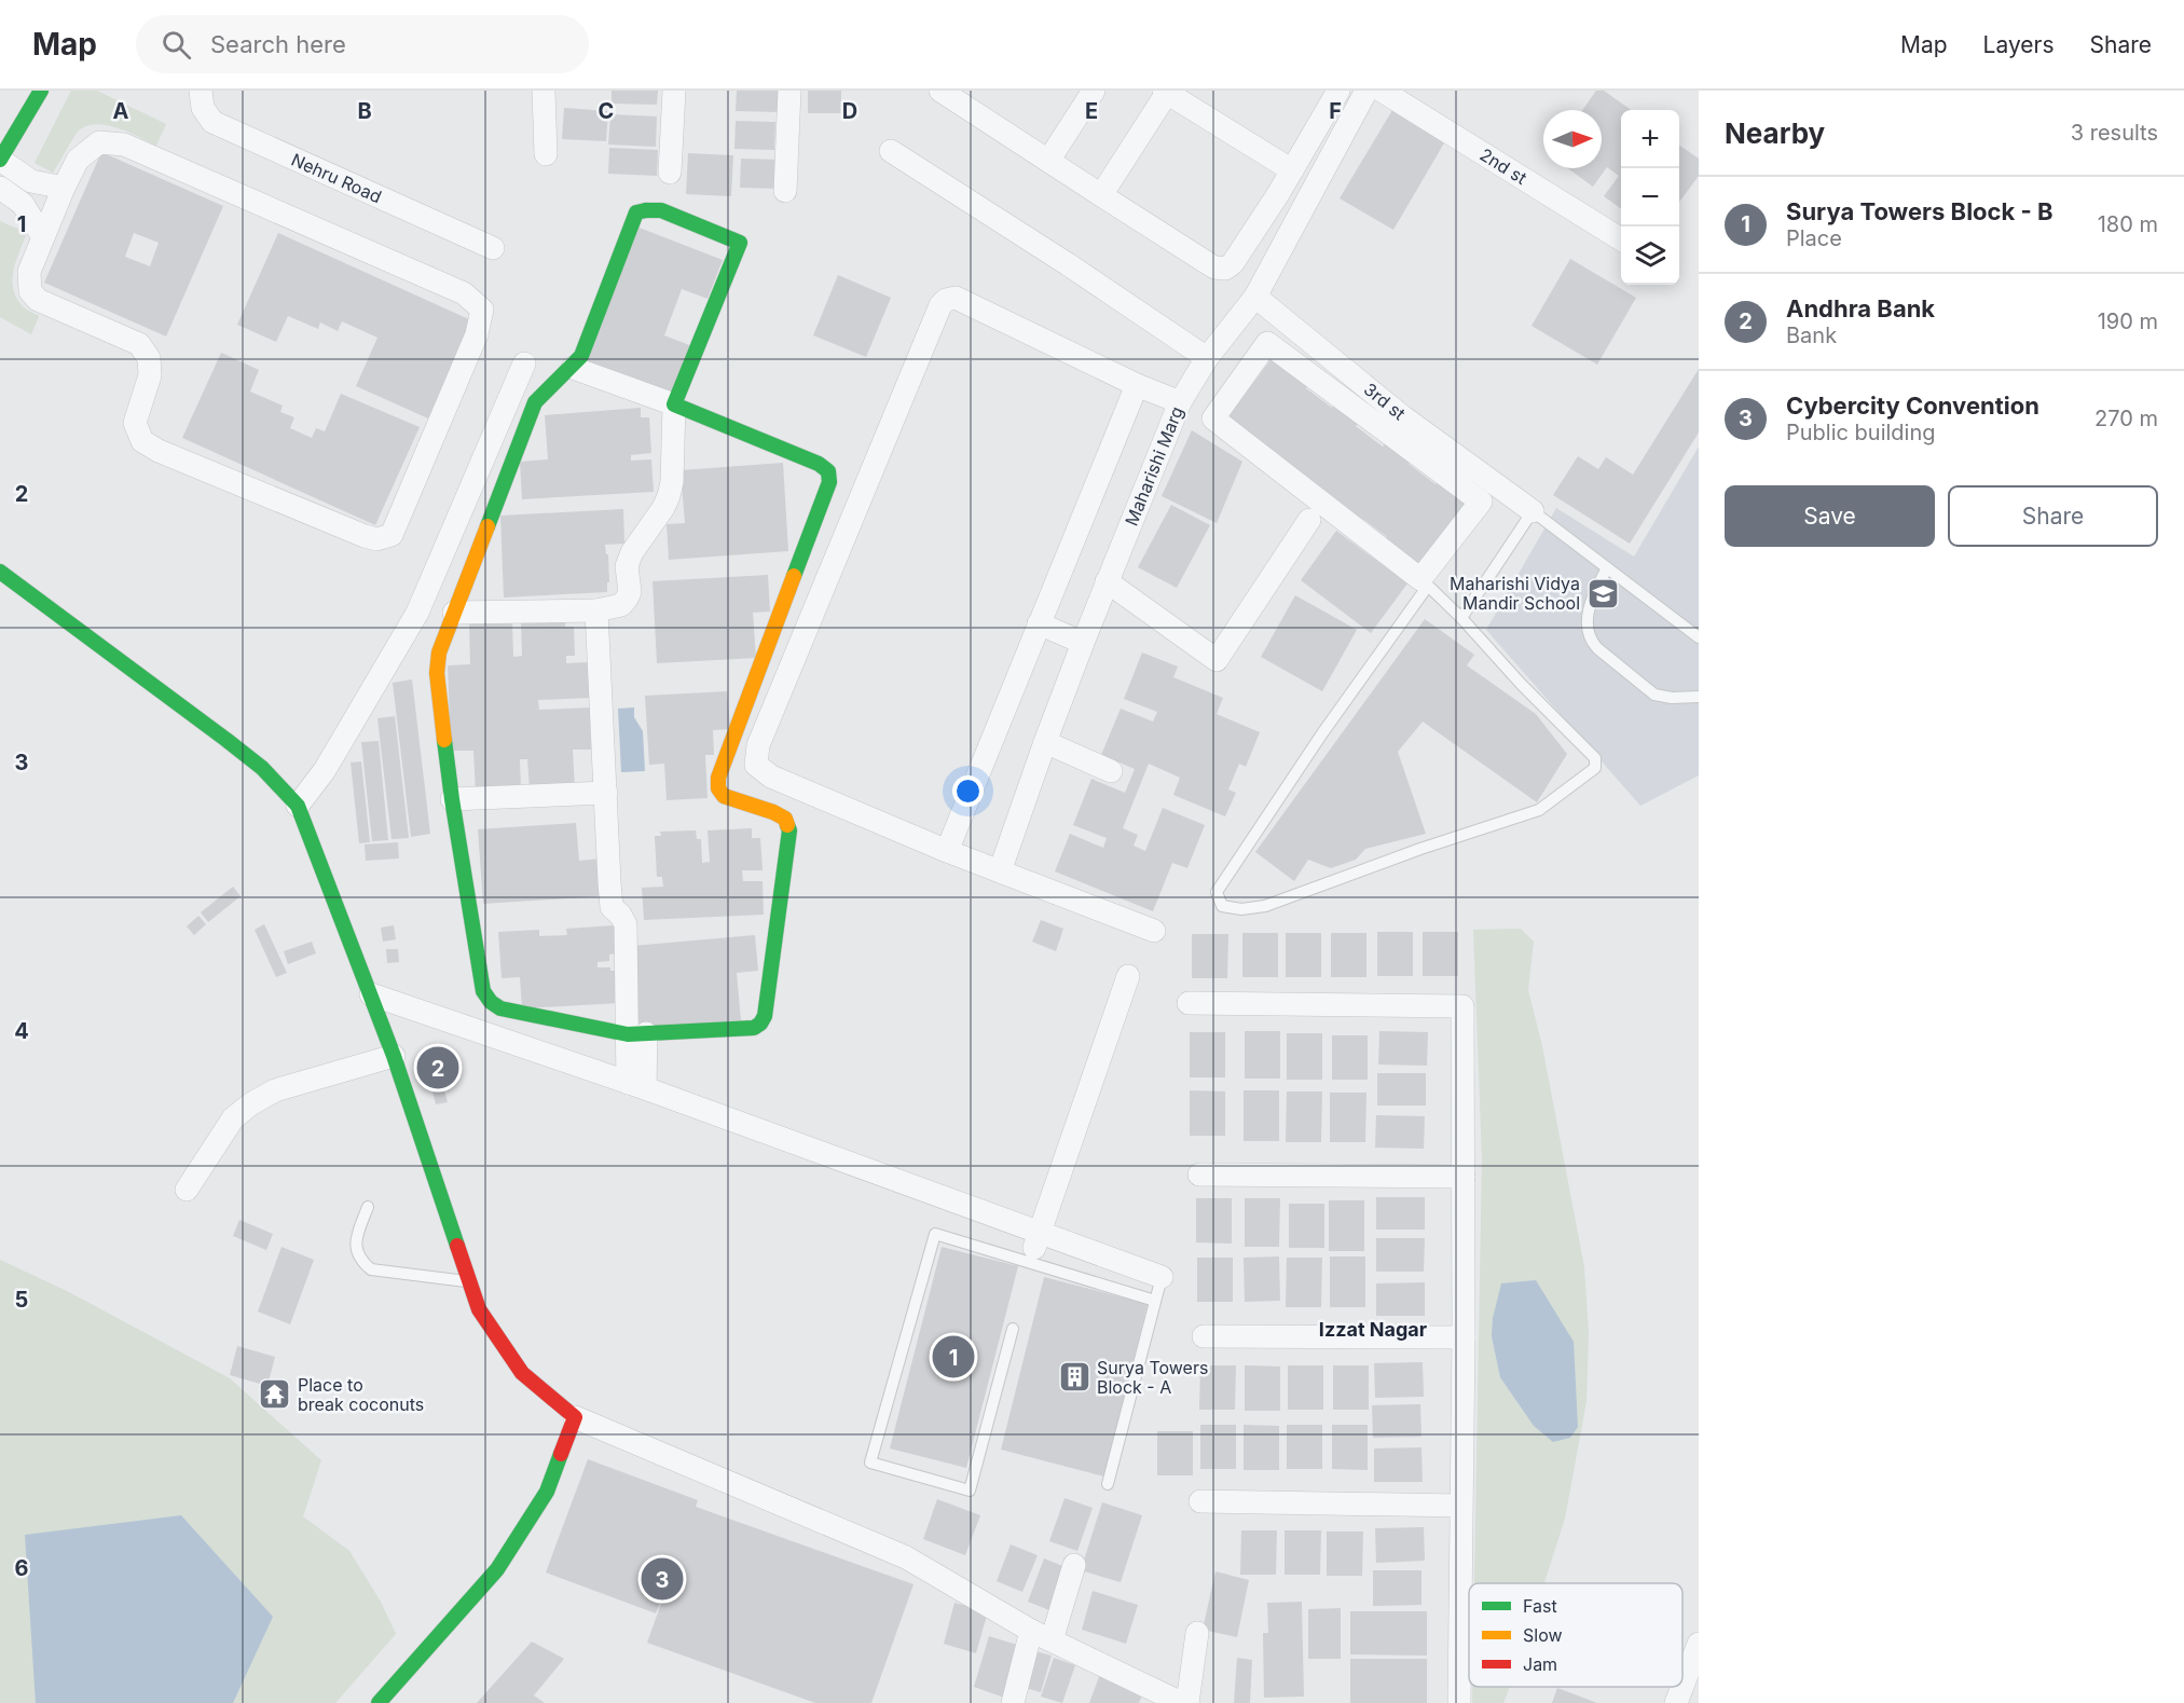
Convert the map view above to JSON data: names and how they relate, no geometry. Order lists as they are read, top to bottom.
{
  "streets": {
    "street": [
      "2nd st",
      "Nehru Road",
      "3rd st",
      "Maharishi Marg"
    ]
  },
  "crossings": [
    ["3rd st", "Maharishi Marg"]
  ],
  "districts": ["Izzat Nagar"],
  "places": {
    "school or university": ["Maharishi Vidya Mandir School"],
    "building": ["Surya Towers Block - A"],
    "temple": ["Place to break coconuts"]
  },
  "legend": ["Fast", "Slow", "Jam"],
  "north": "right",
  "page": {
    "header": "Map",
    "search": "Search here",
    "nav": ["Map", "Layers", "Share"],
    "heading": ["Nearby", "3 results"],
    "map_buttons": ["+", "−"],
    "list": [
      {
        "mark": "1",
        "name": "Surya Towers Block - B",
        "note": "Place",
        "value": "180 m"
      },
      {
        "mark": "2",
        "name": "Andhra Bank",
        "note": "Bank",
        "value": "190 m"
      },
      {
        "mark": "3",
        "name": "Cybercity Convention",
        "note": "Public building",
        "value": "270 m"
      }
    ],
    "buttons": ["Save", "Share"],
    "pins": ["2", "1", "3"]
  },
  "grid": {
    "columns": [
      "A",
      "B",
      "C",
      "D",
      "E",
      "F"
    ],
    "rows": [
      "1",
      "2",
      "3",
      "4",
      "5",
      "6"
    ]
  }
}
